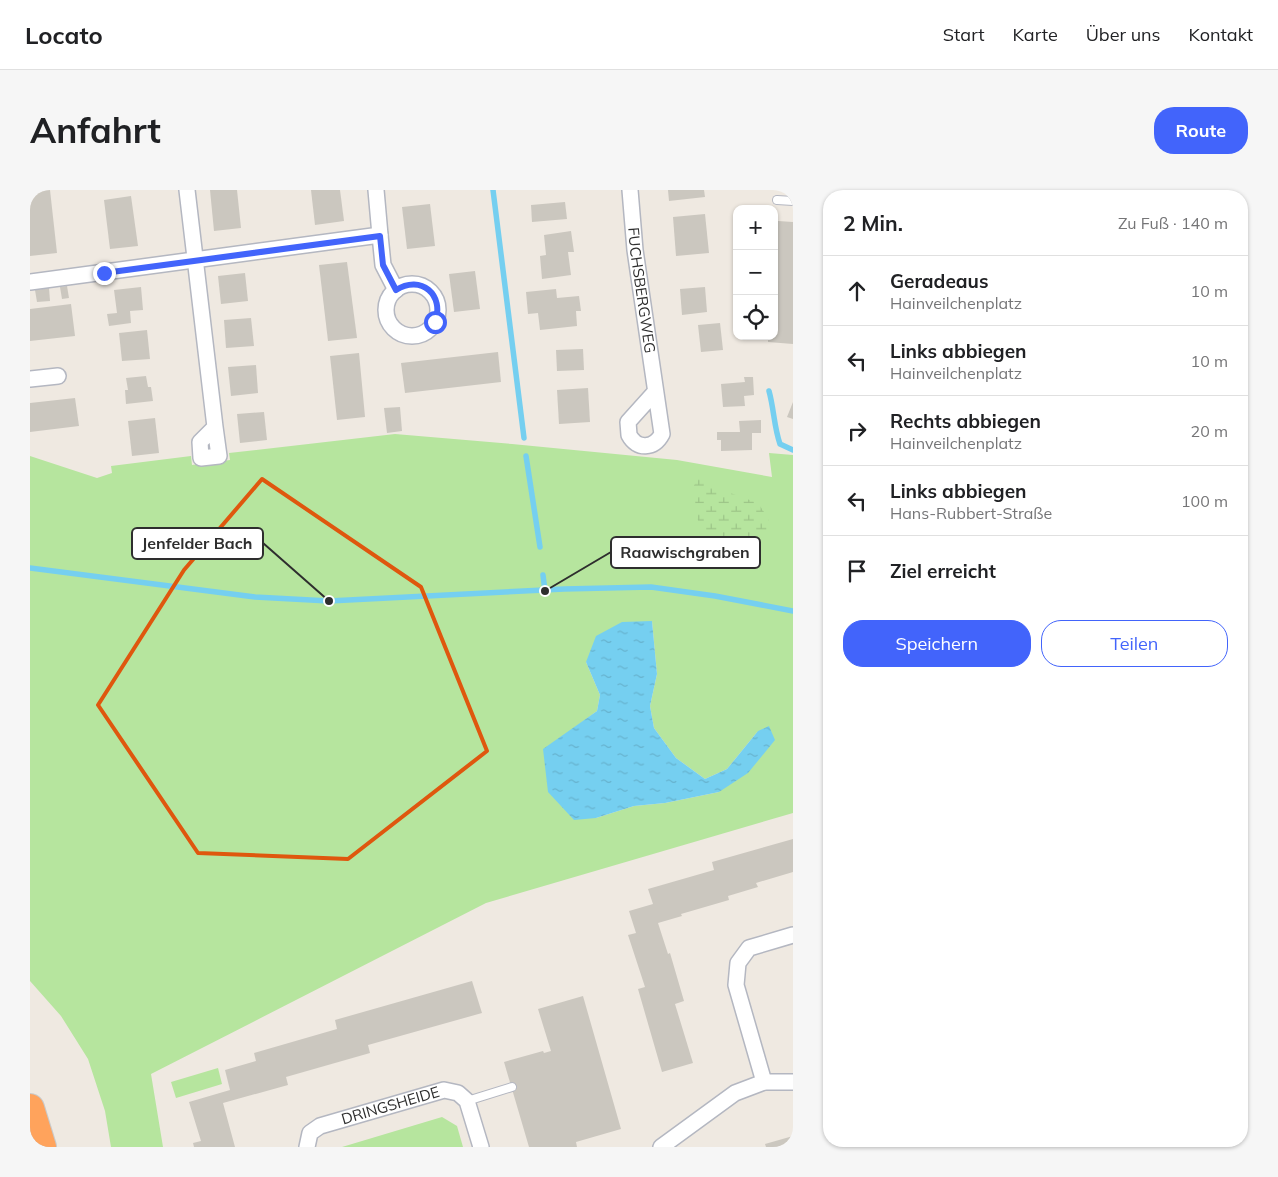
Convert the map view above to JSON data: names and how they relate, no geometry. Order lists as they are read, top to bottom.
{
  "streets": {
    "street": ["FUCHSBERGWEG", "DRINGSHEIDE"]
  },
  "places": ["Raawischgraben", "Jenfelder Bach"],
  "page": {
    "header": "Locato",
    "nav": [
      "Start",
      "Karte",
      "Über uns",
      "Kontakt"
    ],
    "buttons": [
      "Route",
      ["Speichern", "Teilen"]
    ],
    "title": "Anfahrt",
    "heading": ["2 Min.", "Zu Fuß · 140 m"],
    "map_buttons": ["+", "−"],
    "list": [
      ["Geradeaus", "Hainveilchenplatz", "10 m"],
      ["Links abbiegen", "Hainveilchenplatz", "10 m"],
      ["Rechts abbiegen", "Hainveilchenplatz", "20 m"],
      ["Links abbiegen", "Hans-Rubbert-Straße", "100 m"],
      "Ziel erreicht"
    ]
  }
}
